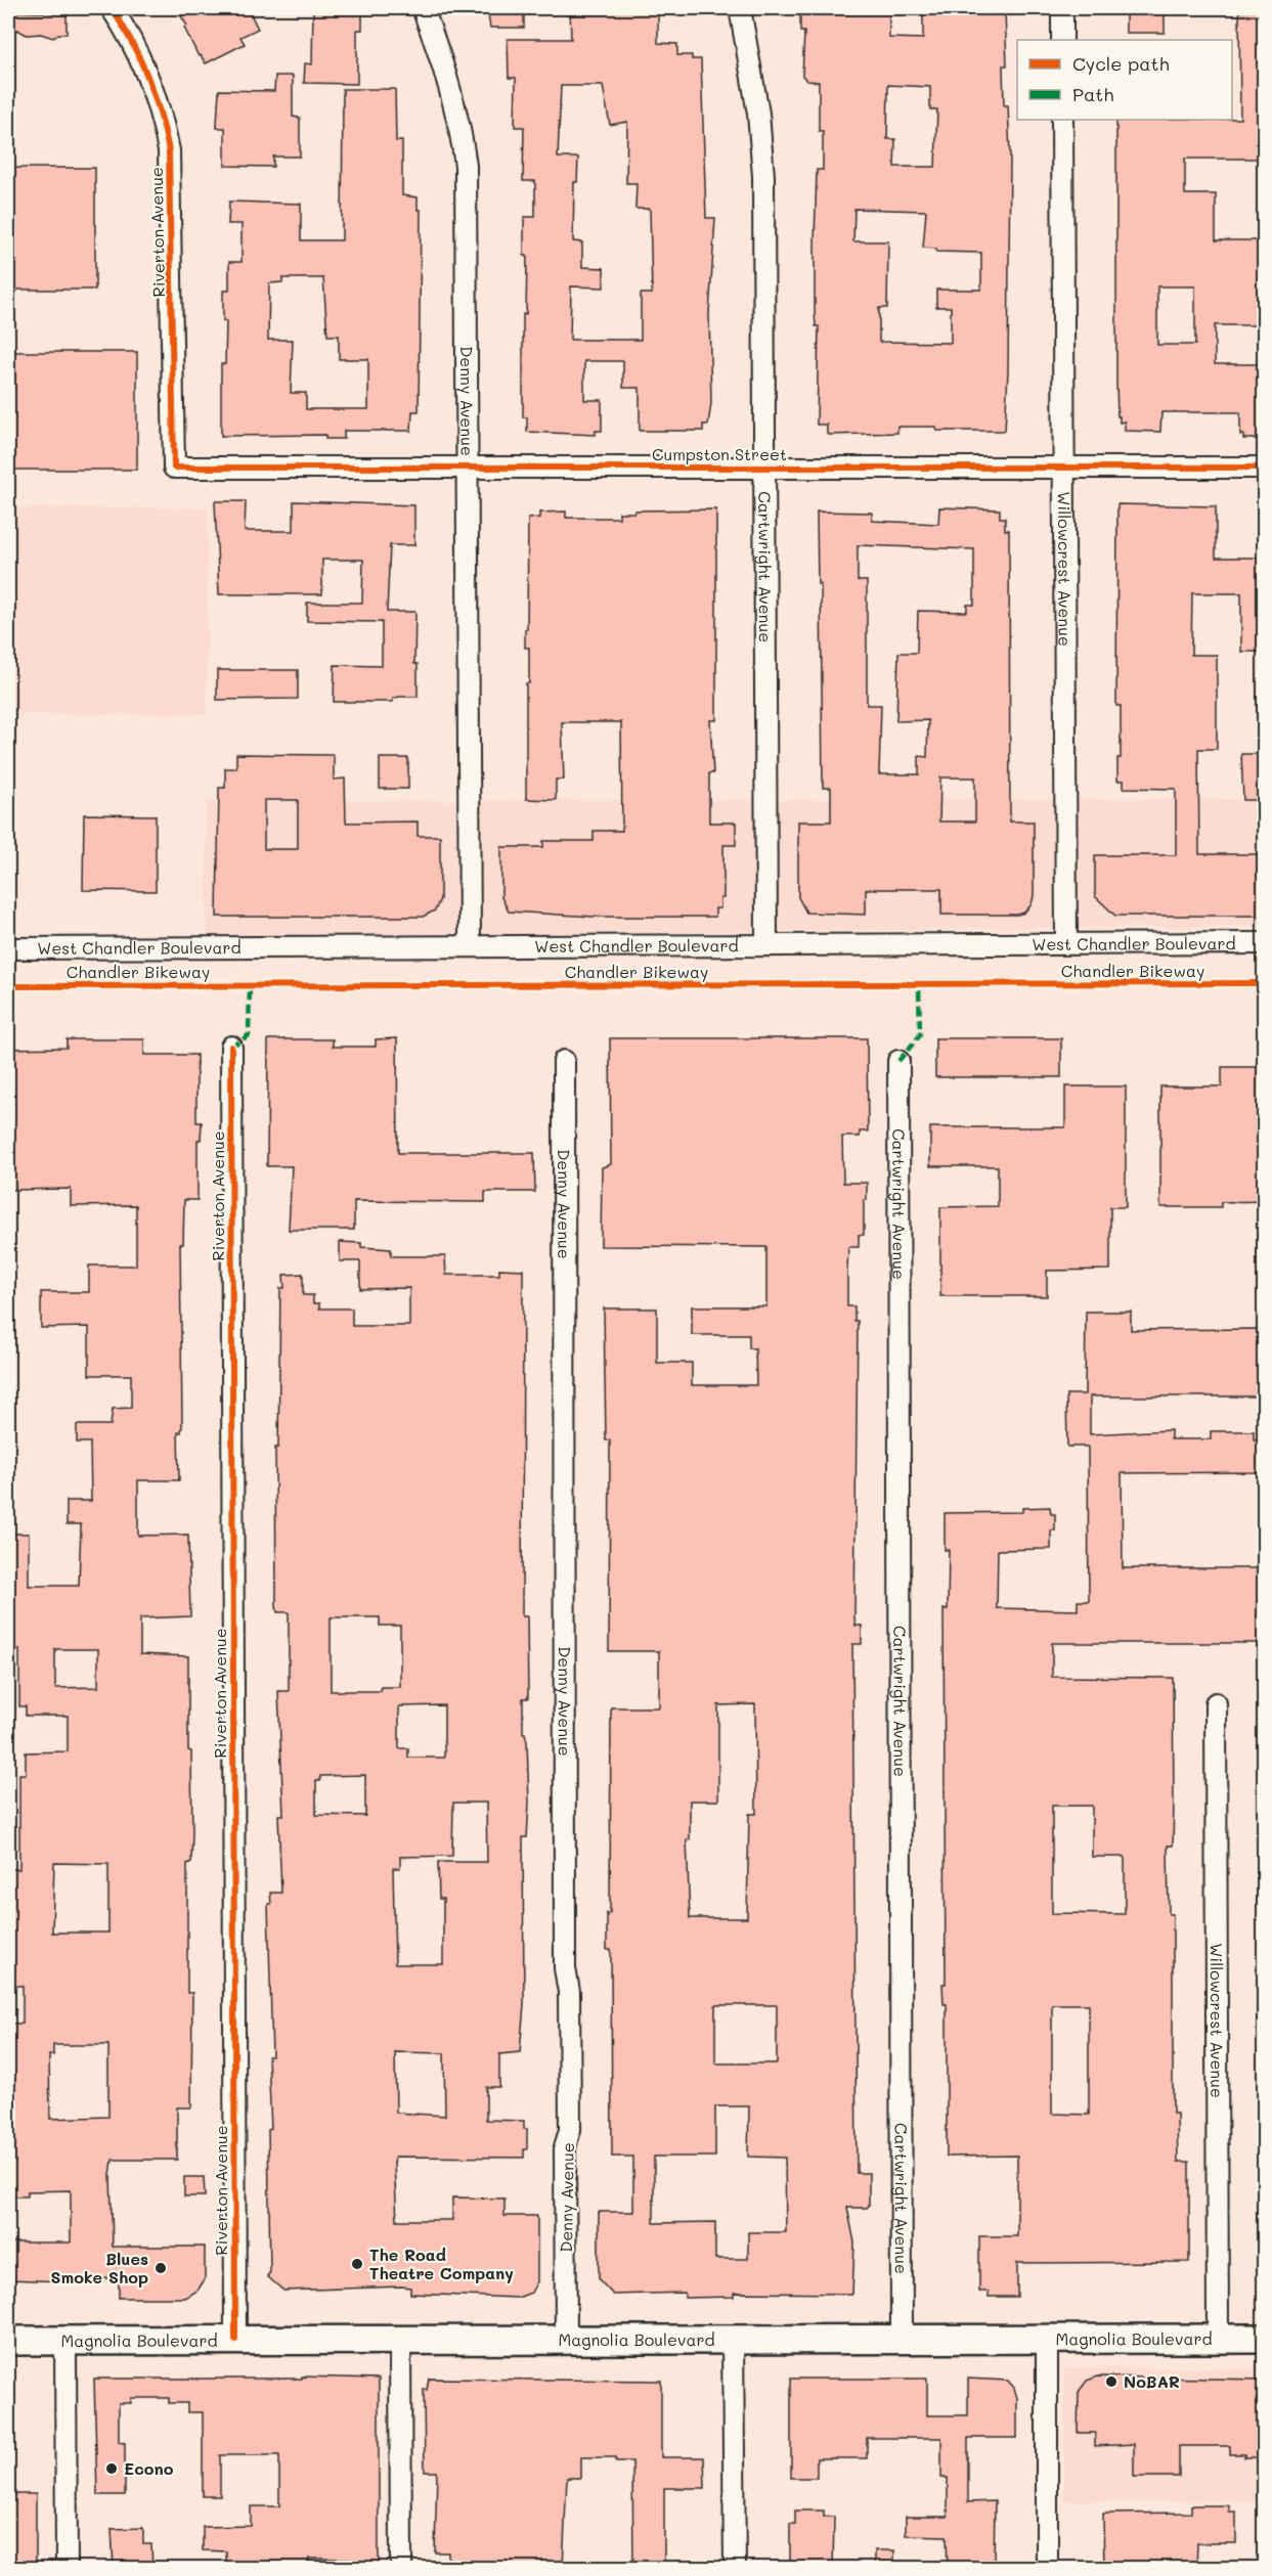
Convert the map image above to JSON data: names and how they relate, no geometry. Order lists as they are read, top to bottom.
{
  "streets": {
    "main road": ["Magnolia Boulevard"],
    "street": [
      "Riverton Avenue",
      "Denny Avenue",
      "Cumpston Street",
      "Cartwright Avenue",
      "Willowcrest Avenue",
      "West Chandler Boulevard"
    ],
    "cycle path": ["Chandler Bikeway"]
  },
  "crossings": [
    ["Riverton Avenue", "Cumpston Street"],
    ["Riverton Avenue", "Magnolia Boulevard"],
    ["Denny Avenue", "Cumpston Street"],
    ["Denny Avenue", "West Chandler Boulevard"],
    ["Denny Avenue", "Magnolia Boulevard"],
    ["Cumpston Street", "Cartwright Avenue"],
    ["Cumpston Street", "Willowcrest Avenue"],
    ["Cartwright Avenue", "West Chandler Boulevard"],
    ["Cartwright Avenue", "Magnolia Boulevard"],
    ["Willowcrest Avenue", "West Chandler Boulevard"],
    ["Willowcrest Avenue", "Magnolia Boulevard"]
  ],
  "places": [
    "The Road Theatre Company",
    "Blues Smoke Shop",
    "NoBAR",
    "Econo"
  ],
  "legend": ["Cycle path", "Path"]
}
